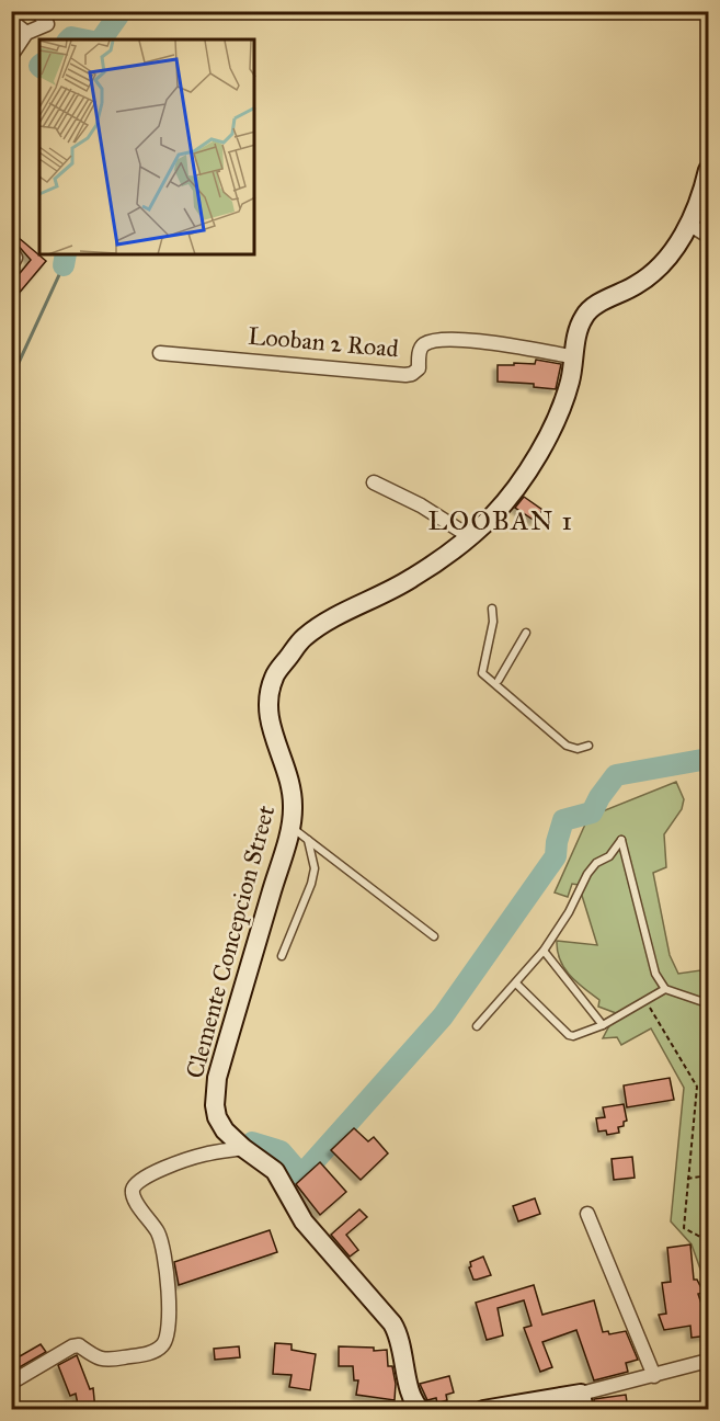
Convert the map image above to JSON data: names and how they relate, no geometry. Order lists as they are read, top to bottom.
{
  "streets": {
    "street": ["Looban 2 Road", "Clemente Concepcion Street"]
  },
  "crossings": [
    ["Looban 2 Road", "Clemente Concepcion Street"]
  ],
  "districts": ["LOOBAN 1"]
}
